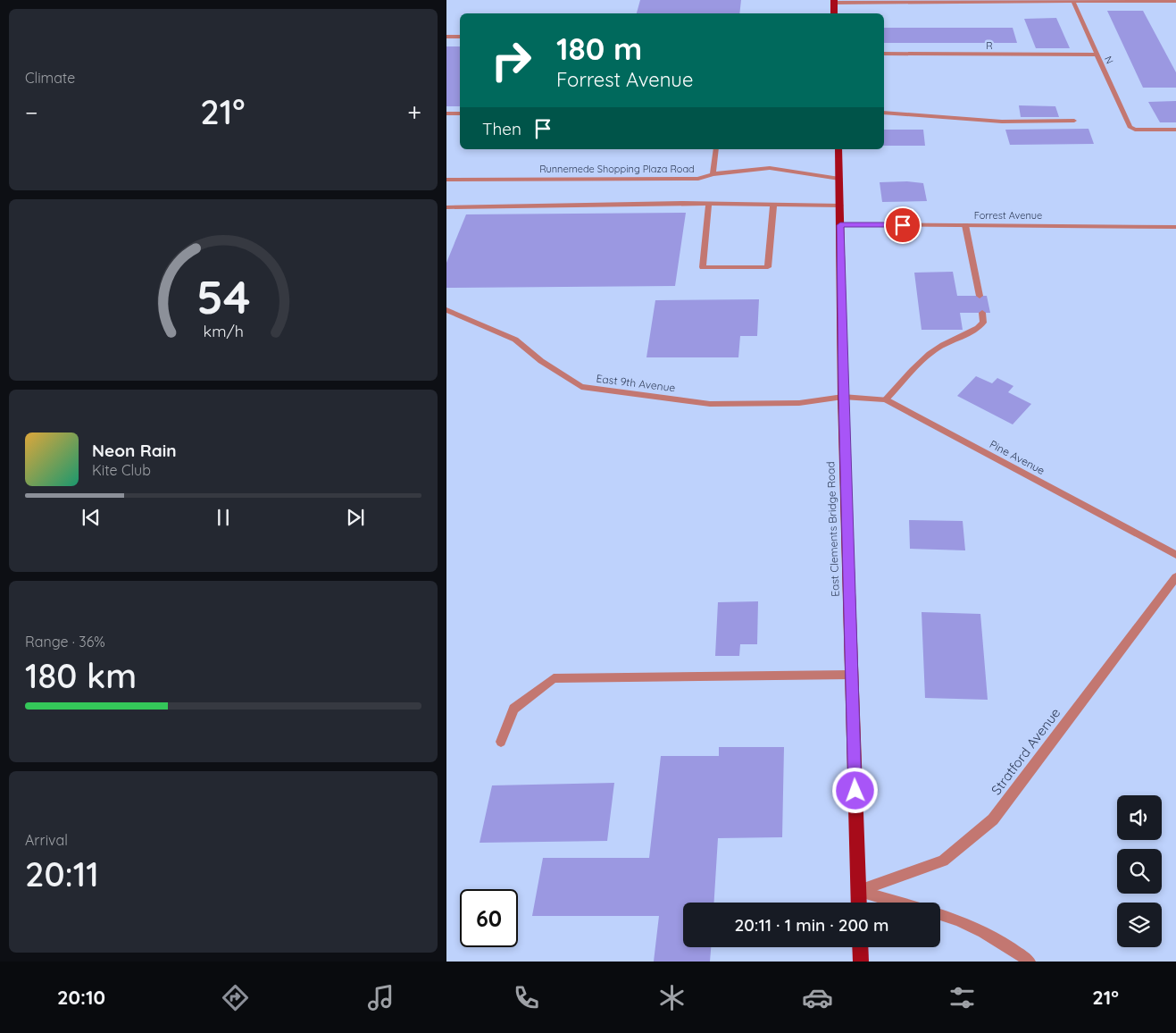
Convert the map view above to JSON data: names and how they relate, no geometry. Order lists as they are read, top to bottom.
{
  "streets": {
    "main road": ["East Clements Bridge Road"],
    "street": [
      "R",
      "N",
      "Runnemede Shopping Plaza Road",
      "Forrest Avenue",
      "East 9th Avenue",
      "Pine Avenue",
      "Stratford Avenue"
    ]
  },
  "crossings": [
    ["R", "N"],
    ["Runnemede Shopping Plaza Road", "East Clements Bridge Road"],
    ["Forrest Avenue", "East Clements Bridge Road"],
    ["East 9th Avenue", "Pine Avenue"],
    ["East 9th Avenue", "East Clements Bridge Road"],
    ["Pine Avenue", "East Clements Bridge Road"],
    ["East Clements Bridge Road", "Stratford Avenue"]
  ],
  "page": {
    "tile": [
      "Climate",
      ["Range · 36%", "180 km"],
      ["Arrival", "20:11"]
    ],
    "turn": ["180 m", "Forrest Avenue"],
    "heat": ["−", "21°", "+"],
    "then": "Then",
    "song": ["Neon Rain", "Kite Club"],
    "limit": "60",
    "trip": "20:11 · 1 min · 200 m",
    "tabs": ["20:10", "21°"],
    "gauge": ["54", "km/h"]
  }
}
